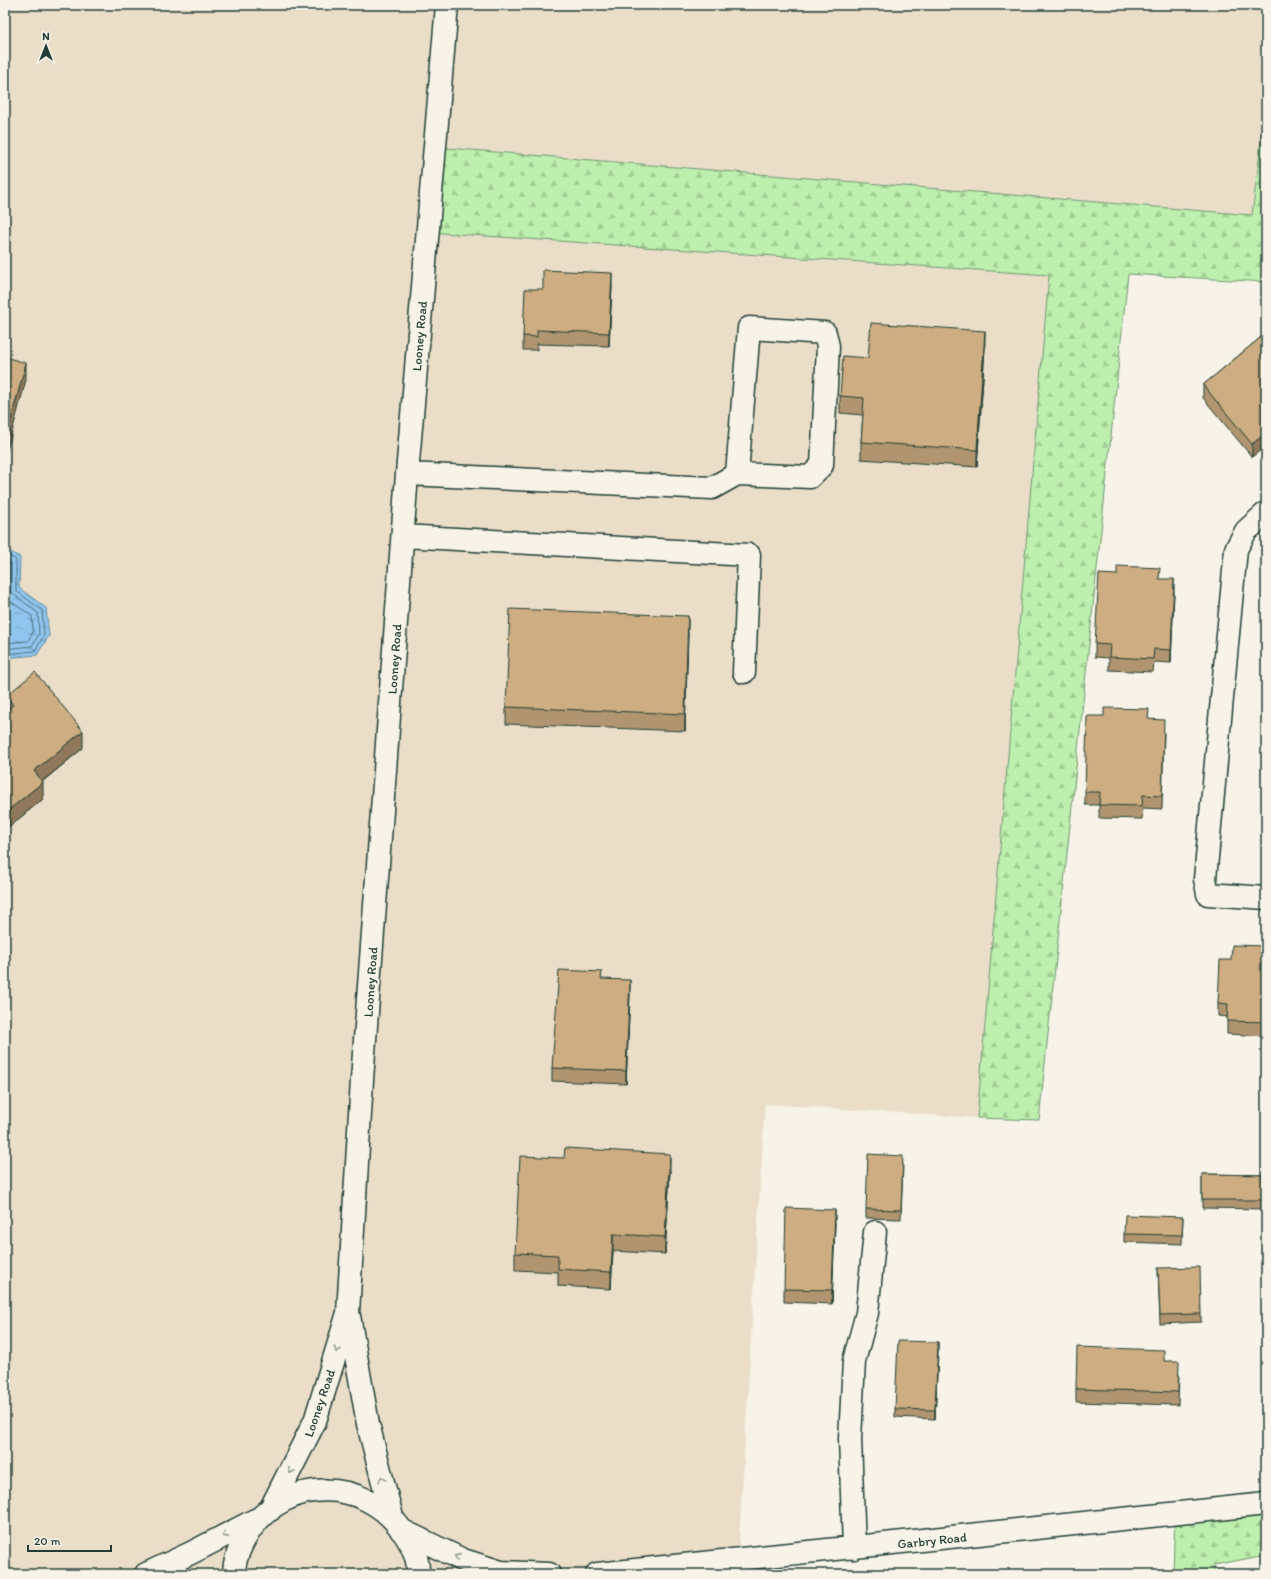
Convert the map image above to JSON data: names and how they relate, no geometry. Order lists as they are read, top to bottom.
{
  "streets": {
    "street": ["Looney Road", "Garbry Road"]
  },
  "scale_bar": "20 m",
  "north": "top"
}
